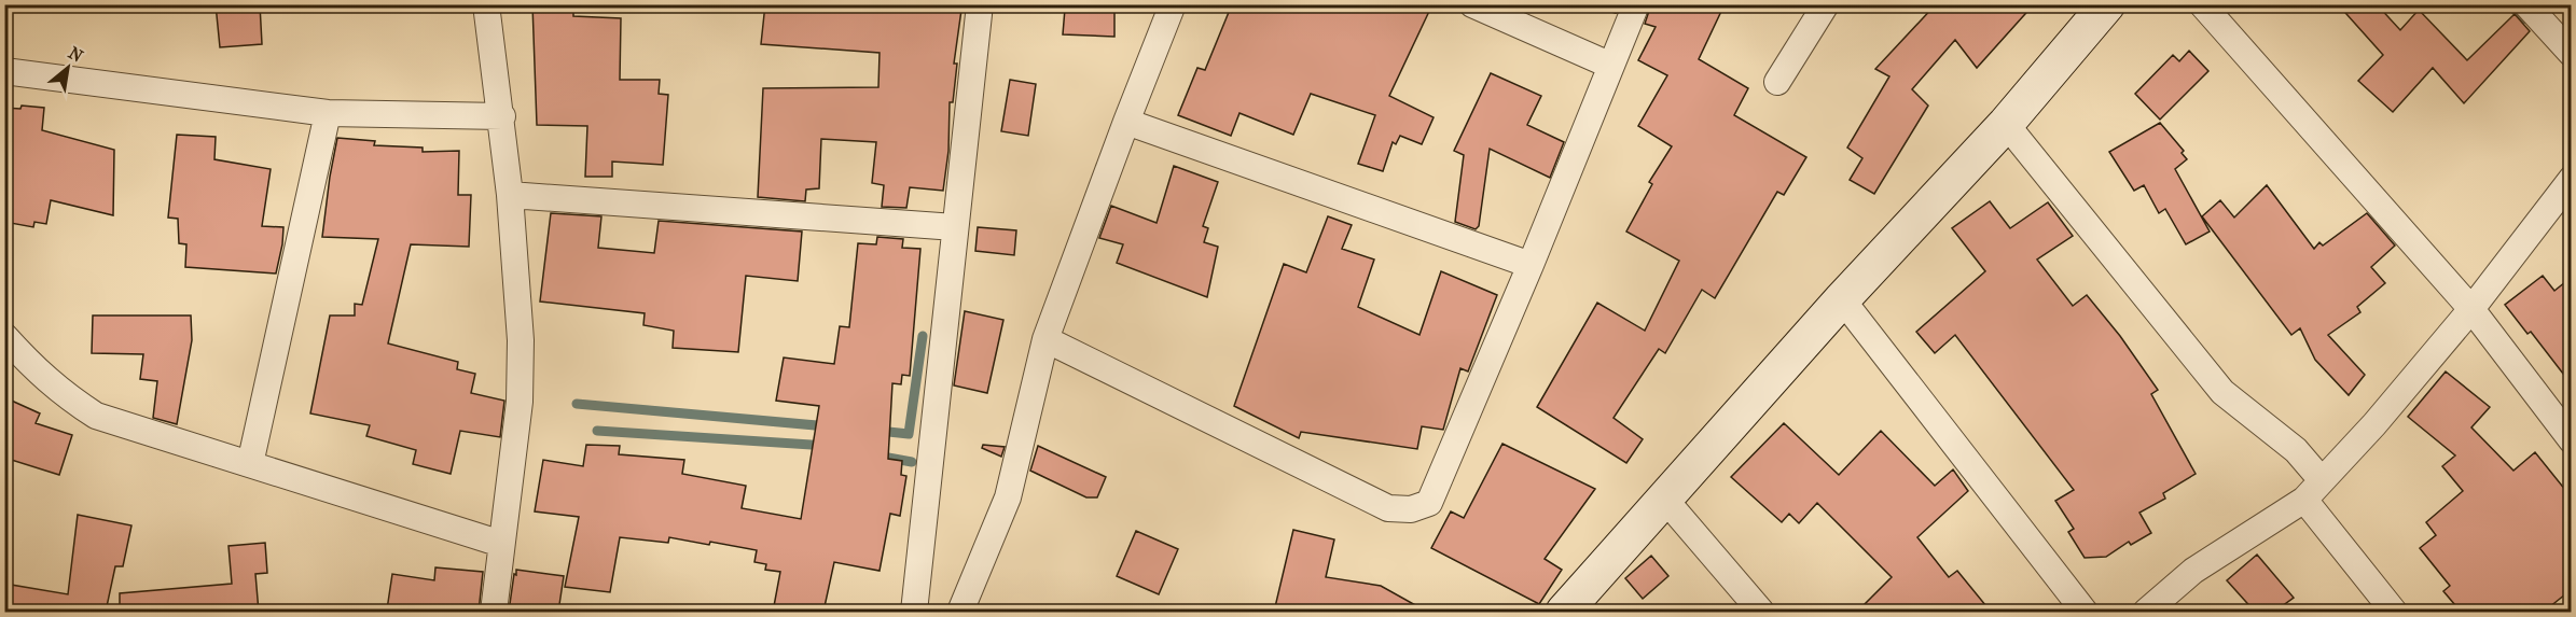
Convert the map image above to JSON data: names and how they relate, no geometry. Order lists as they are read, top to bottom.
{
  "north": "top right"
}
